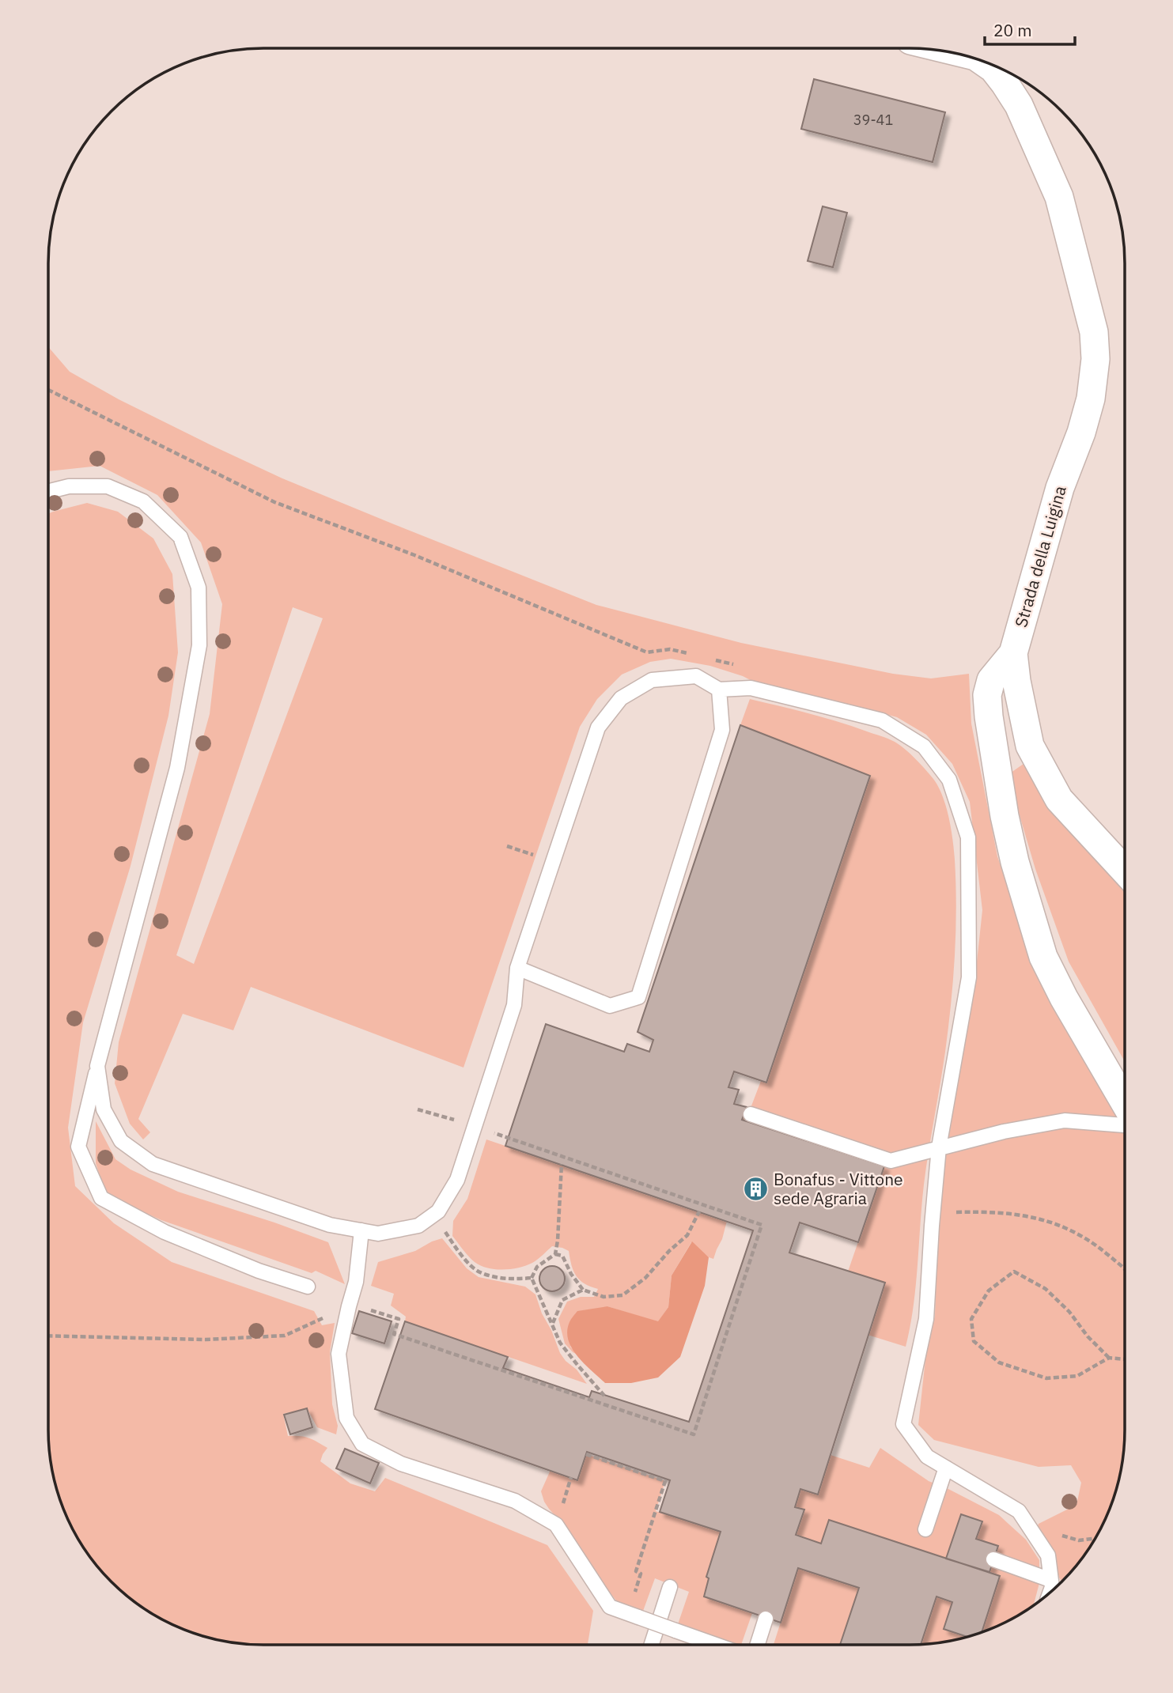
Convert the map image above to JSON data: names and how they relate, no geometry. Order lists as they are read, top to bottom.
{
  "streets": {
    "street": ["Strada della Luigina"]
  },
  "places": {
    "building": ["Bonafus - Vittone sede Agraria"]
  },
  "house_numbers": ["39-41"],
  "scale_bar": "20 m"
}
